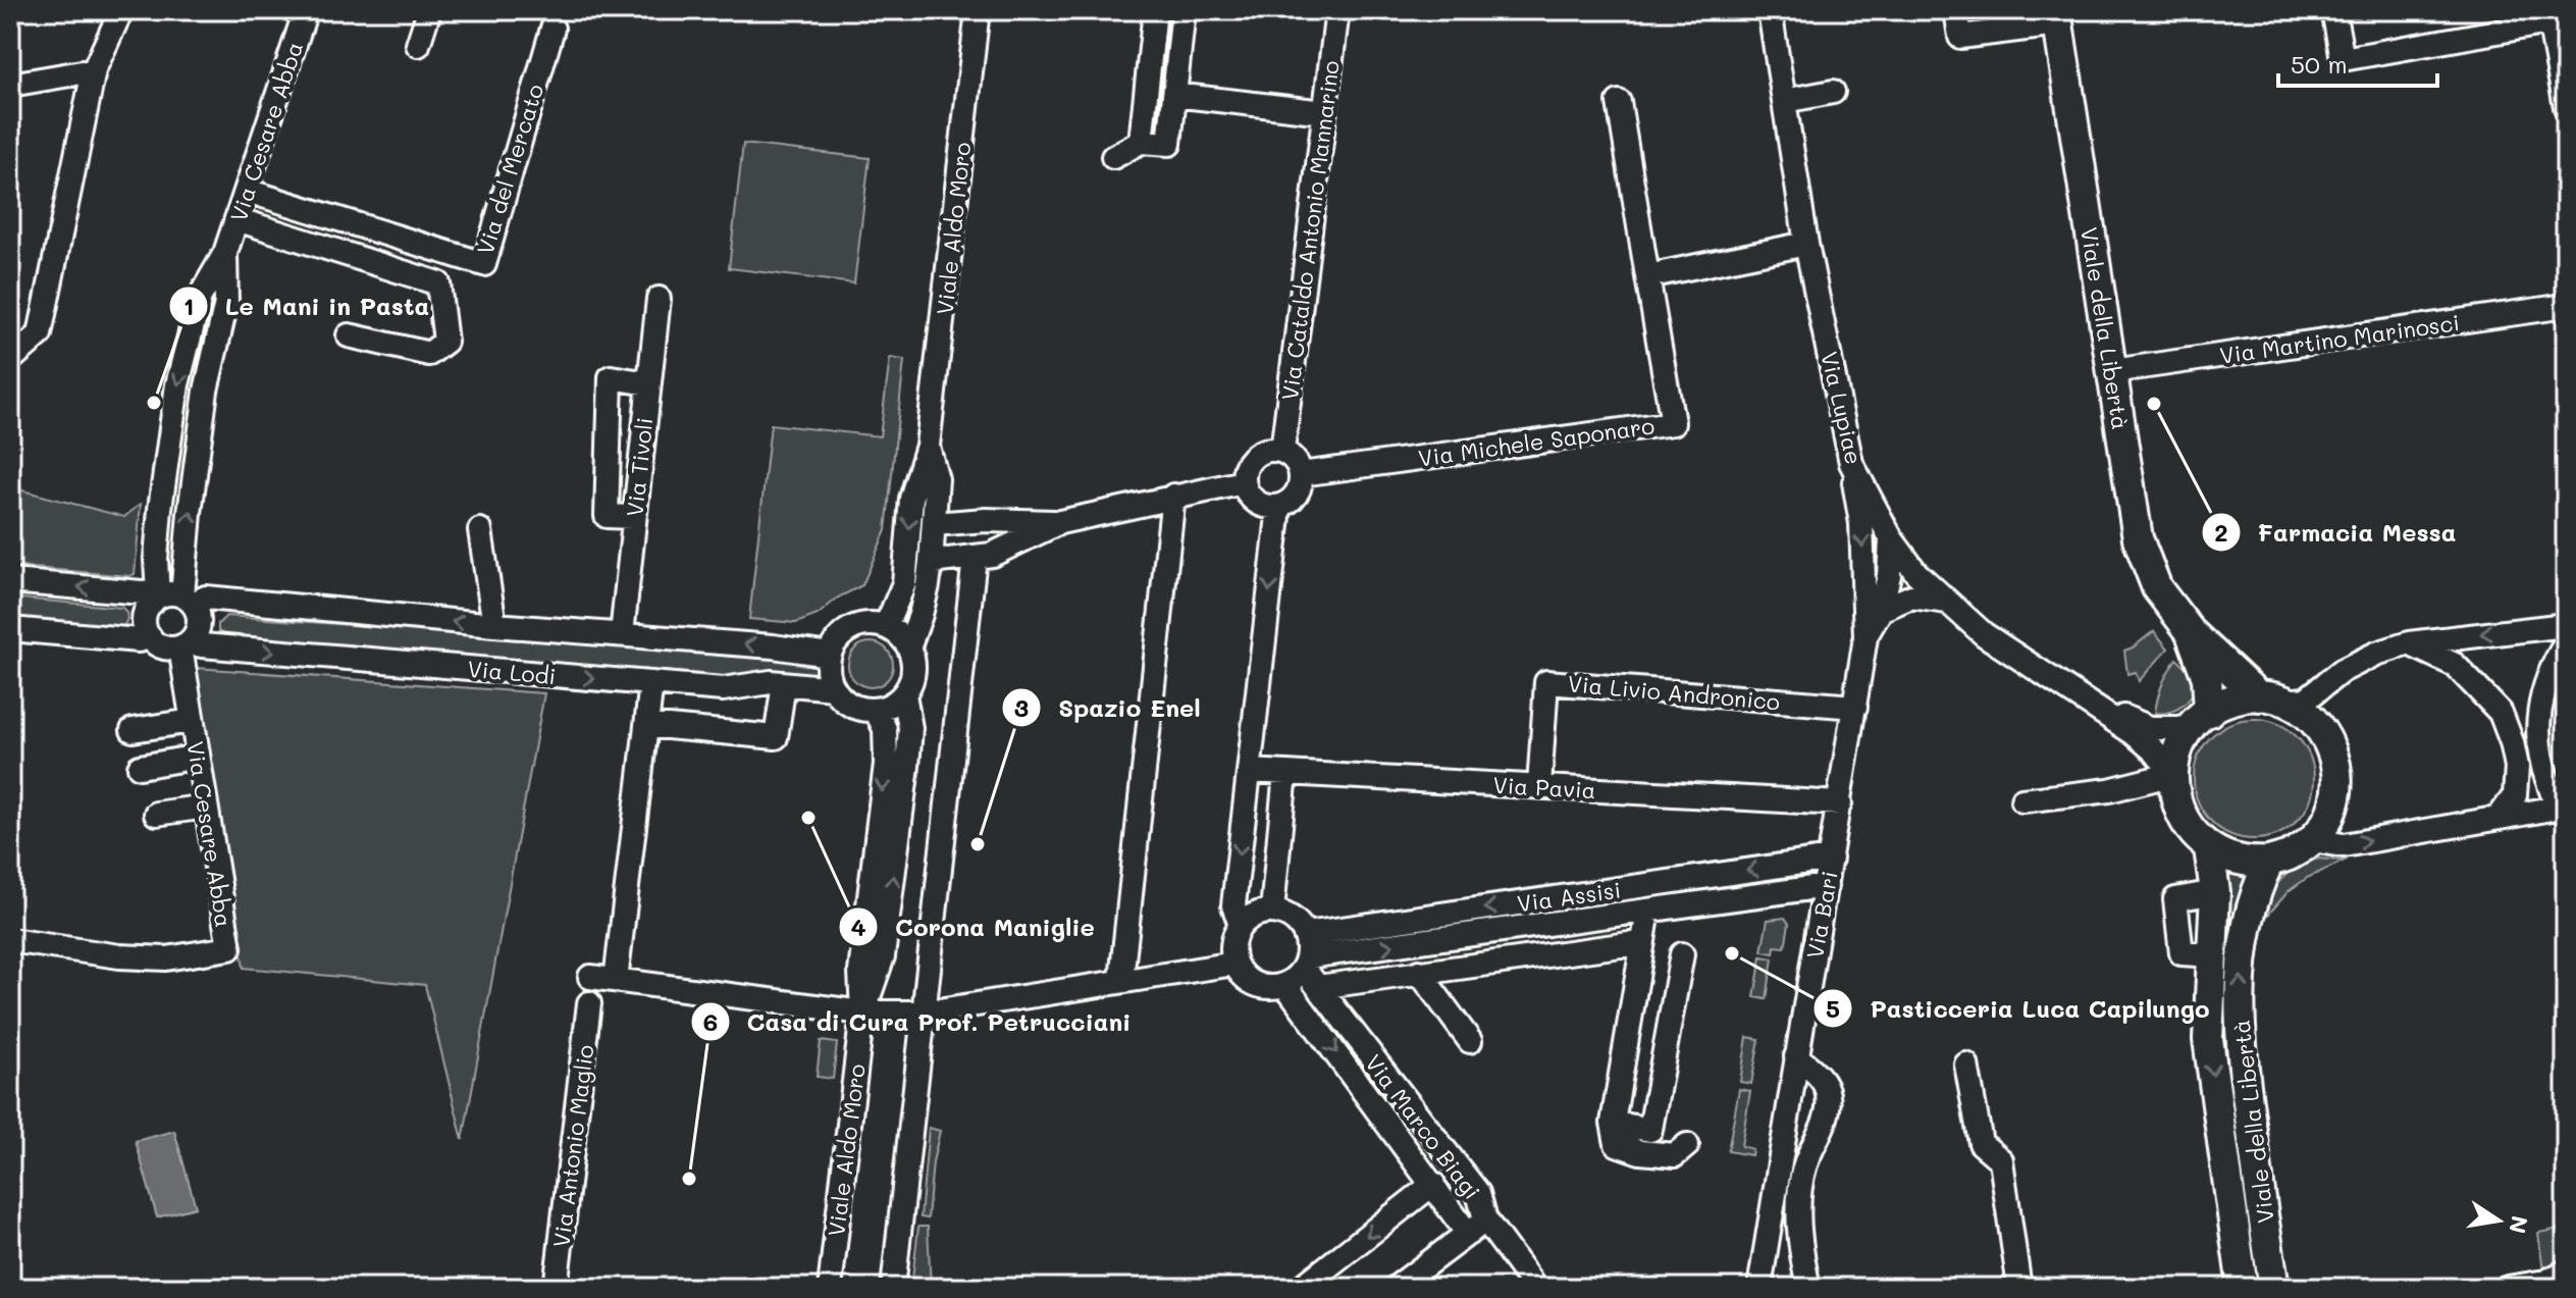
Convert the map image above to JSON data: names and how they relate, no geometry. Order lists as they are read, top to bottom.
{
  "streets": {
    "main road": ["Viale della Libertà"],
    "street": [
      "Via Cesare Abba",
      "Via del Mercato",
      "Viale Aldo Moro",
      "Via Cataldo Antonio Mannarino",
      "Via Martino Marinosci",
      "Via Lupiae",
      "Via Michele Saponaro",
      "Via Tivoli",
      "Via Lodi",
      "Via Livio Andronico",
      "Via Pavia",
      "Via Assisi",
      "Via Bari",
      "Via Marco Biagi",
      "Via Antonio Maglio"
    ]
  },
  "crossings": [
    ["Via Cesare Abba", "Via del Mercato"],
    ["Via Cesare Abba", "Via Lodi"],
    ["Viale Aldo Moro", "Via Lodi"],
    ["Via Cataldo Antonio Mannarino", "Via Michele Saponaro"],
    ["Viale della Libertà", "Via Martino Marinosci"],
    ["Viale della Libertà", "Via Lupiae"],
    ["Via Lupiae", "Via Bari"],
    ["Via Tivoli", "Via Lodi"],
    ["Via Livio Andronico", "Via Pavia"],
    ["Via Livio Andronico", "Via Bari"],
    ["Via Pavia", "Via Bari"],
    ["Via Assisi", "Via Bari"],
    ["Via Assisi", "Via Marco Biagi"]
  ],
  "places": [
    "Le Mani in Pasta",
    "Farmacia Messa",
    "Corona Maniglie",
    "Spazio Enel",
    "Pasticceria Luca Capilungo",
    "Casa di Cura Prof. Petrucciani"
  ],
  "scale_bar": "50 m",
  "north": "right"
}
